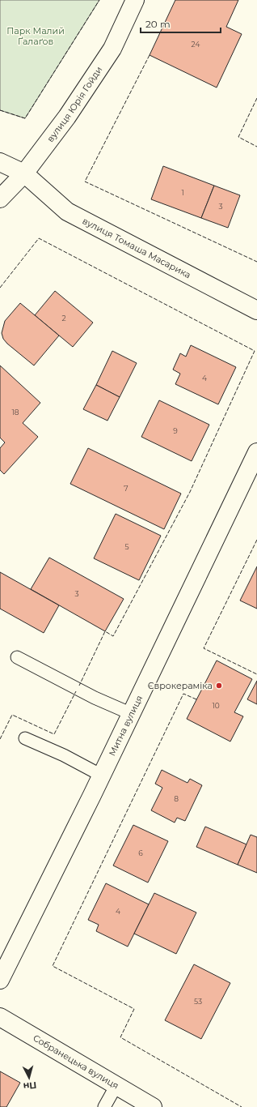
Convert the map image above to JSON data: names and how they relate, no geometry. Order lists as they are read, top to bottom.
{
  "streets": {
    "main road": [
      "вулиця Юрія Гойди",
      "вулиця Томаша Масарика",
      "Митна вулиця",
      "Собранецька вулиця"
    ]
  },
  "crossings": [
    ["вулиця Юрія Гойди", "вулиця Томаша Масарика"]
  ],
  "parks": ["Парк Малий Ґалаґов"],
  "places": ["Єврокераміка"],
  "house_numbers": [
    "24",
    "1",
    "3",
    "2",
    "4",
    "18",
    "9",
    "7",
    "5",
    "3",
    "10",
    "8",
    "6",
    "4",
    "53"
  ],
  "scale_bar": "20 m",
  "north": "bottom"
}
